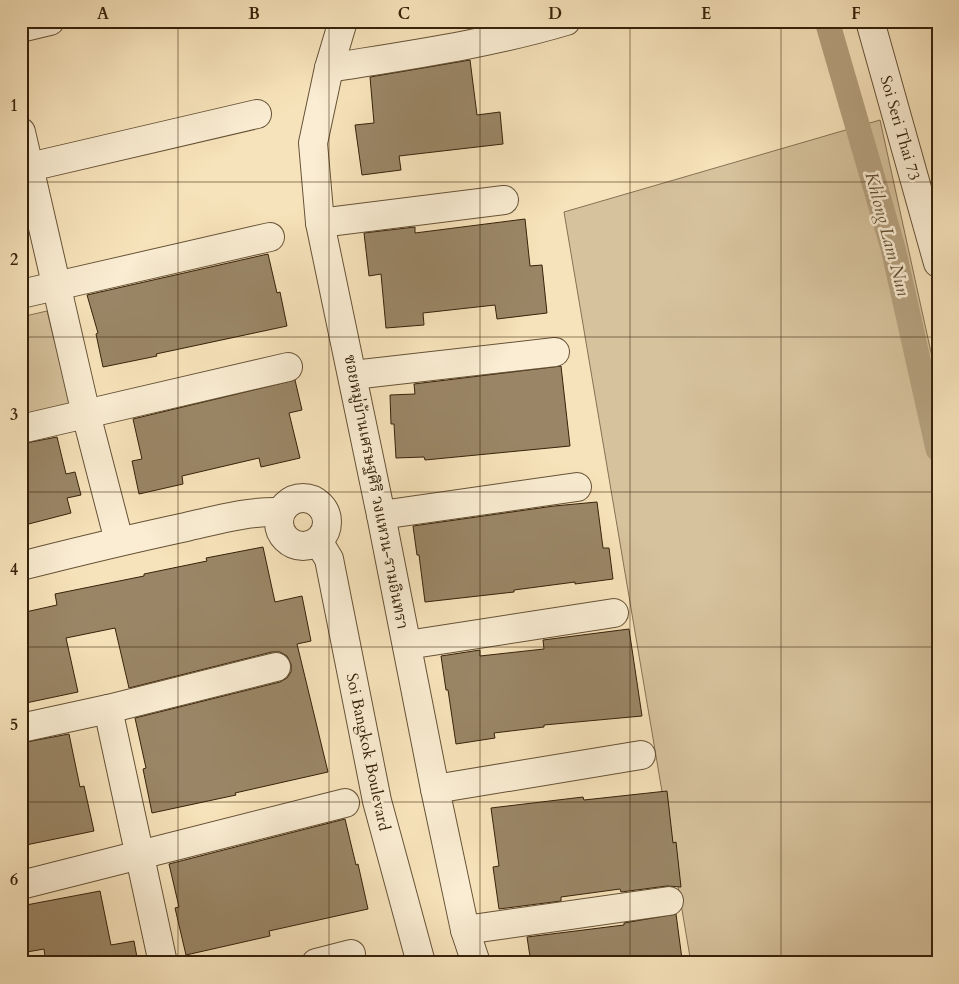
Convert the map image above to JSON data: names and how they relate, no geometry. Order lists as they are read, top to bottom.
{
  "streets": {
    "street": ["Soi Seri Thai 73", "ซอยหมู่บ้านเศรษฐศิริ วงแหวน-รามอินทรา", "Soi Bangkok Boulevard"]
  },
  "water": ["Khlong Lam Nun"],
  "grid": {
    "columns": [
      "A",
      "B",
      "C",
      "D",
      "E",
      "F"
    ],
    "rows": [
      "1",
      "2",
      "3",
      "4",
      "5",
      "6"
    ]
  }
}
